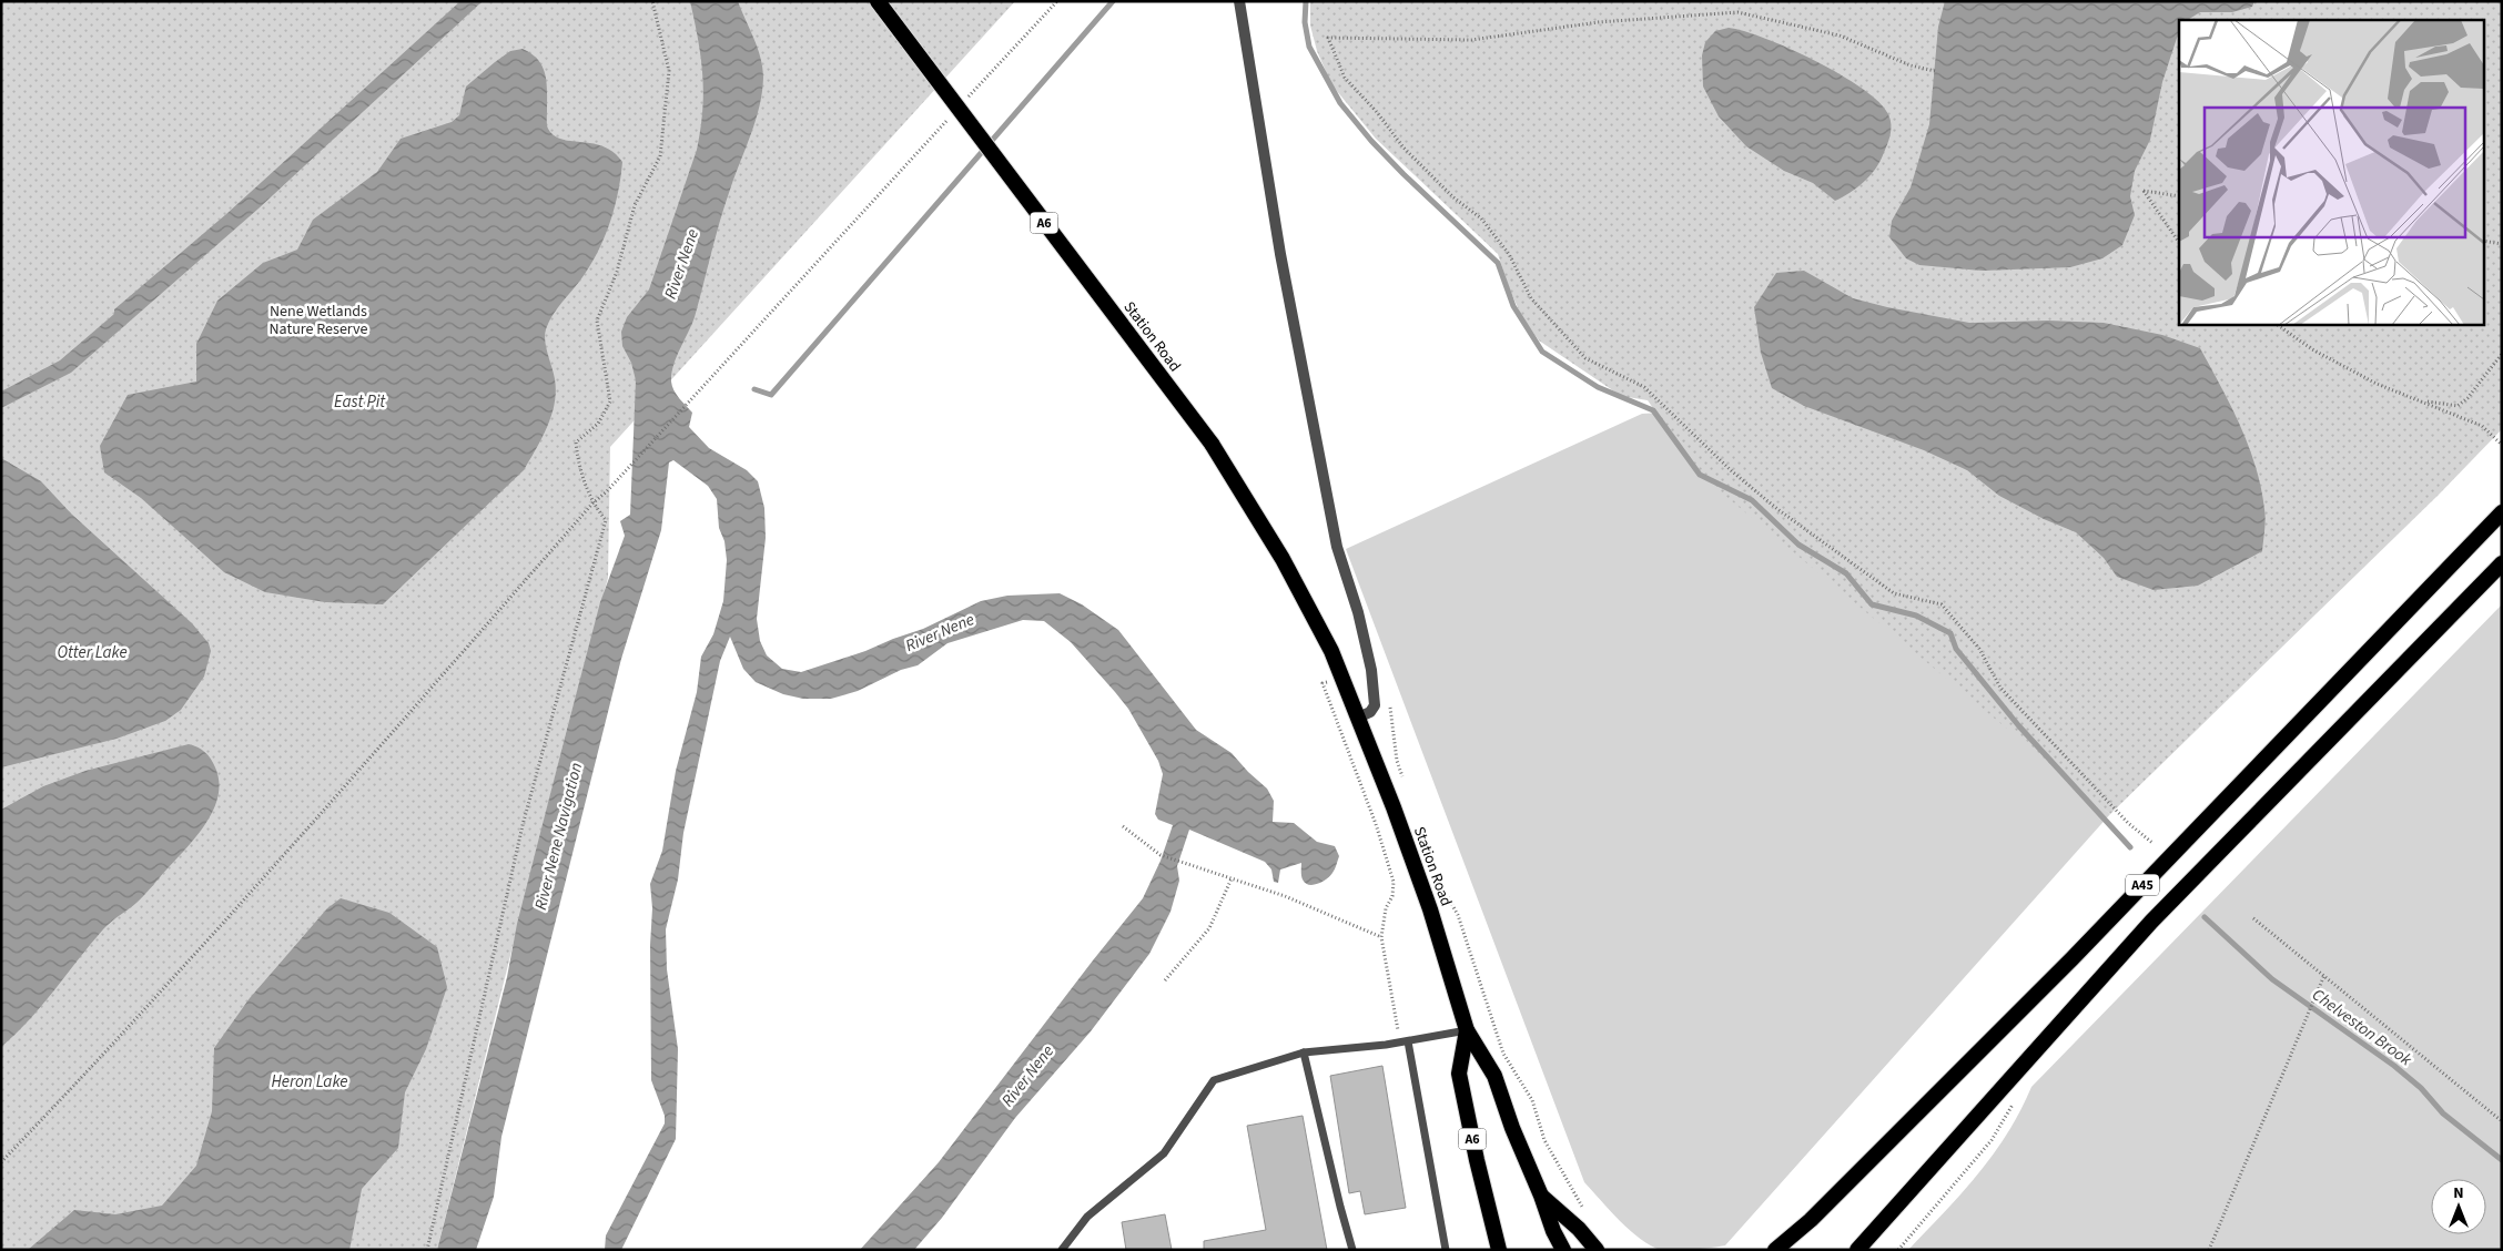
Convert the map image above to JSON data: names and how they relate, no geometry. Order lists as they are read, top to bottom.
{
  "streets": {
    "highway": ["A6", "Station Road", "A45"]
  },
  "crossings": [
    ["A6", "Station Road"]
  ],
  "water": [
    "River Nene",
    "East Pit",
    "Otter Lake",
    "River Nene Navigation",
    "Chelveston Brook",
    "Heron Lake"
  ],
  "parks": ["Nene Wetlands Nature Reserve"],
  "north": "top"
}
